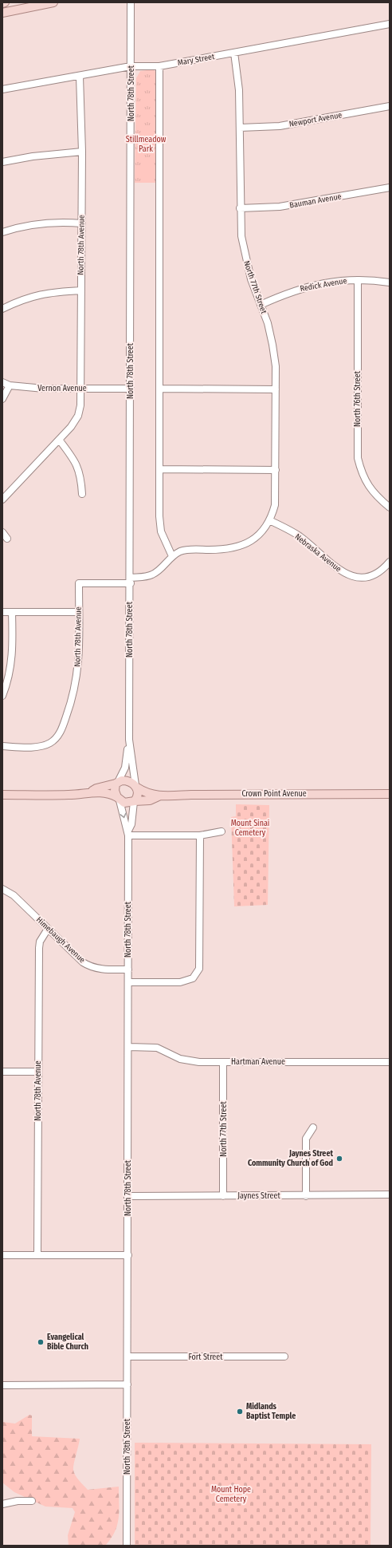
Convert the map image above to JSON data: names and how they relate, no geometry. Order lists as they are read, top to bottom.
{
  "streets": {
    "main road": ["Crown Point Avenue"],
    "street": [
      "Mary Street",
      "North 78th Street",
      "Newport Avenue",
      "Bauman Avenue",
      "North 78th Avenue",
      "Redick Avenue",
      "North 77th Street",
      "Vernon Avenue",
      "North 76th Street",
      "Nebraska Avenue",
      "Himebaugh Avenue",
      "Hartman Avenue",
      "Jaynes Street",
      "Fort Street"
    ]
  },
  "crossings": [
    ["Mary Street", "North 78th Street"],
    ["Mary Street", "North 78th Avenue"],
    ["Mary Street", "North 77th Street"],
    ["North 78th Street", "North 78th Avenue"],
    ["North 78th Street", "Vernon Avenue"],
    ["North 78th Street", "Himebaugh Avenue"],
    ["North 78th Street", "Hartman Avenue"],
    ["North 78th Street", "Jaynes Street"],
    ["North 78th Street", "Fort Street"],
    ["Newport Avenue", "North 77th Street"],
    ["Bauman Avenue", "North 77th Street"],
    ["North 78th Avenue", "Vernon Avenue"],
    ["North 78th Avenue", "Himebaugh Avenue"],
    ["Redick Avenue", "North 77th Street"],
    ["Redick Avenue", "North 76th Street"],
    ["North 77th Street", "Nebraska Avenue"],
    ["North 77th Street", "Hartman Avenue"],
    ["North 77th Street", "Jaynes Street"]
  ],
  "parks": ["Stillmeadow Park", "Mount Sinai Cemetery", "Mount Hope Cemetery"],
  "places": ["Jaynes Street Community Church of God", "Evangelical Bible Church", "Midlands Baptist Temple"]
}
